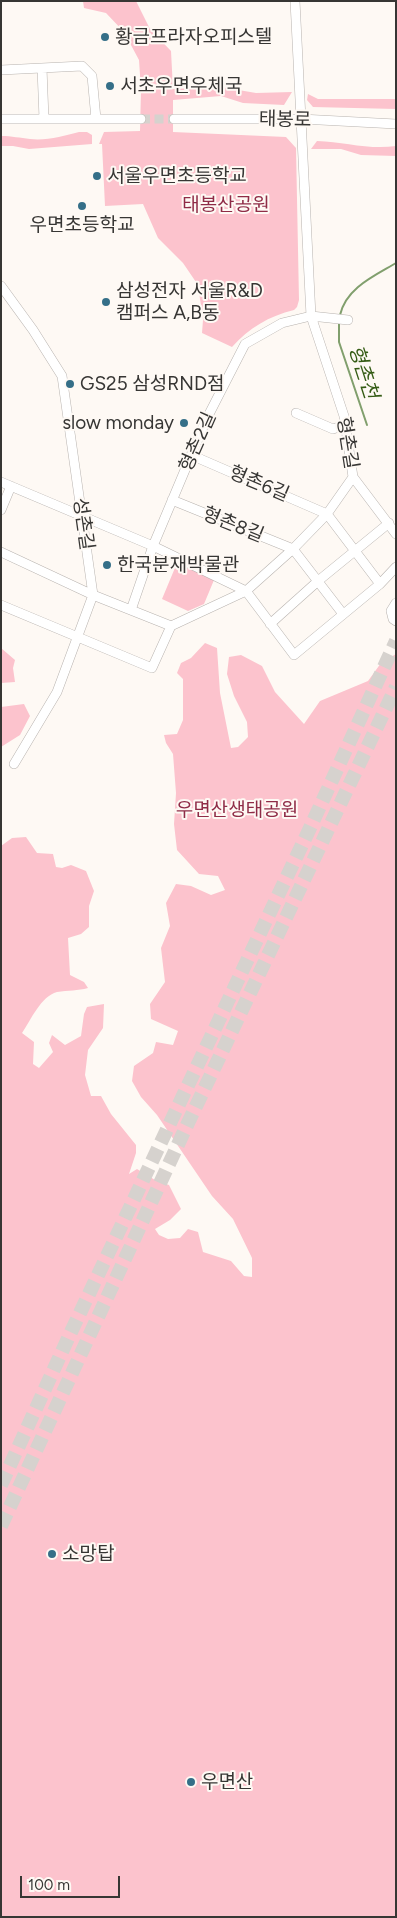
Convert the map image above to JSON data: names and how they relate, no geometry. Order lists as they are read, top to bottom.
{
  "streets": {
    "street": [
      "태봉로",
      "형촌2길",
      "형촌길",
      "형촌6길",
      "성촌길",
      "형촌8길"
    ]
  },
  "crossings": [
    ["태봉로", "형촌길"],
    ["형촌2길", "형촌길"],
    ["형촌2길", "형촌6길"],
    ["형촌2길", "형촌8길"],
    ["형촌길", "형촌6길"],
    ["형촌길", "형촌8길"]
  ],
  "water": ["형촌천"],
  "parks": ["태봉산공원", "우면산생태공원"],
  "places": [
    "황금프라자오피스텔",
    "서초우면우체국",
    "서울우면초등학교",
    "우면초등학교",
    "삼성전자 서울R&D 캠퍼스 A,B동",
    "GS25 삼성RND점",
    "slow monday",
    "한국분재박물관",
    "소망탑",
    "우면산"
  ],
  "scale_bar": "100 m"
}
